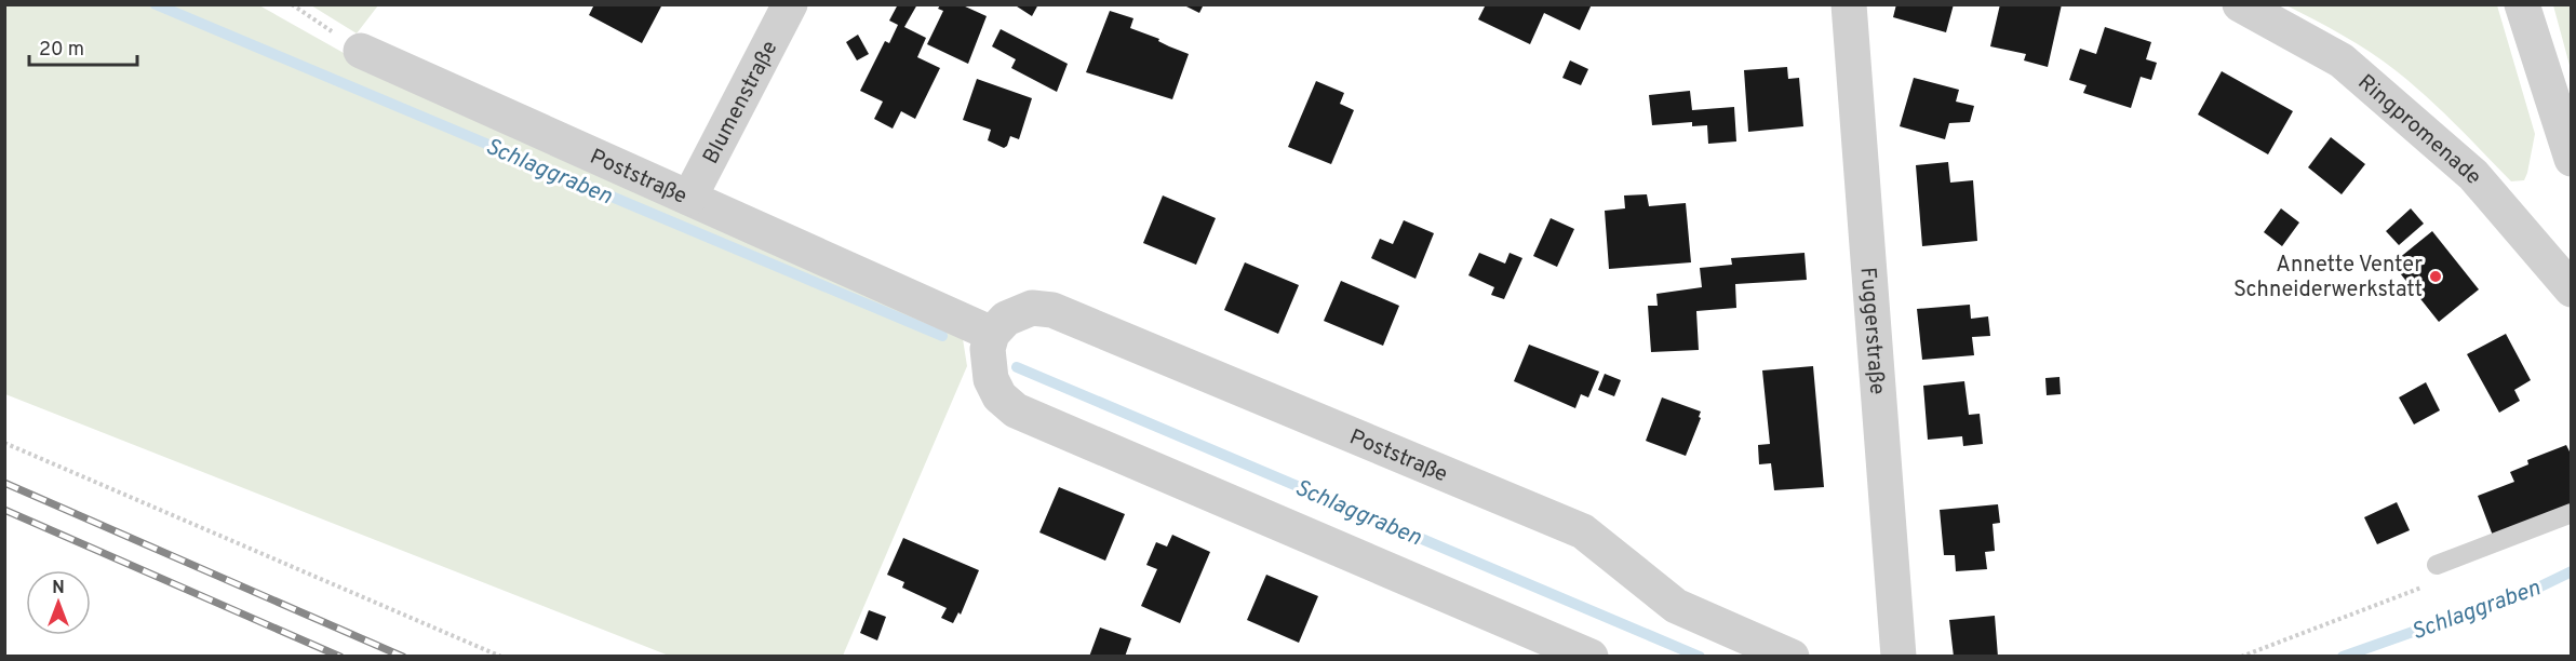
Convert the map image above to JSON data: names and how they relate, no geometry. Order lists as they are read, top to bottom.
{
  "streets": {
    "street": [
      "Blumenstraße",
      "Ringpromenade",
      "Poststraße",
      "Fuggerstraße"
    ]
  },
  "crossings": [
    ["Blumenstraße", "Poststraße"]
  ],
  "water": ["Schlaggraben"],
  "places": ["Annette Venter Schneiderwerkstatt"],
  "scale_bar": "20 m",
  "north": "top"
}
